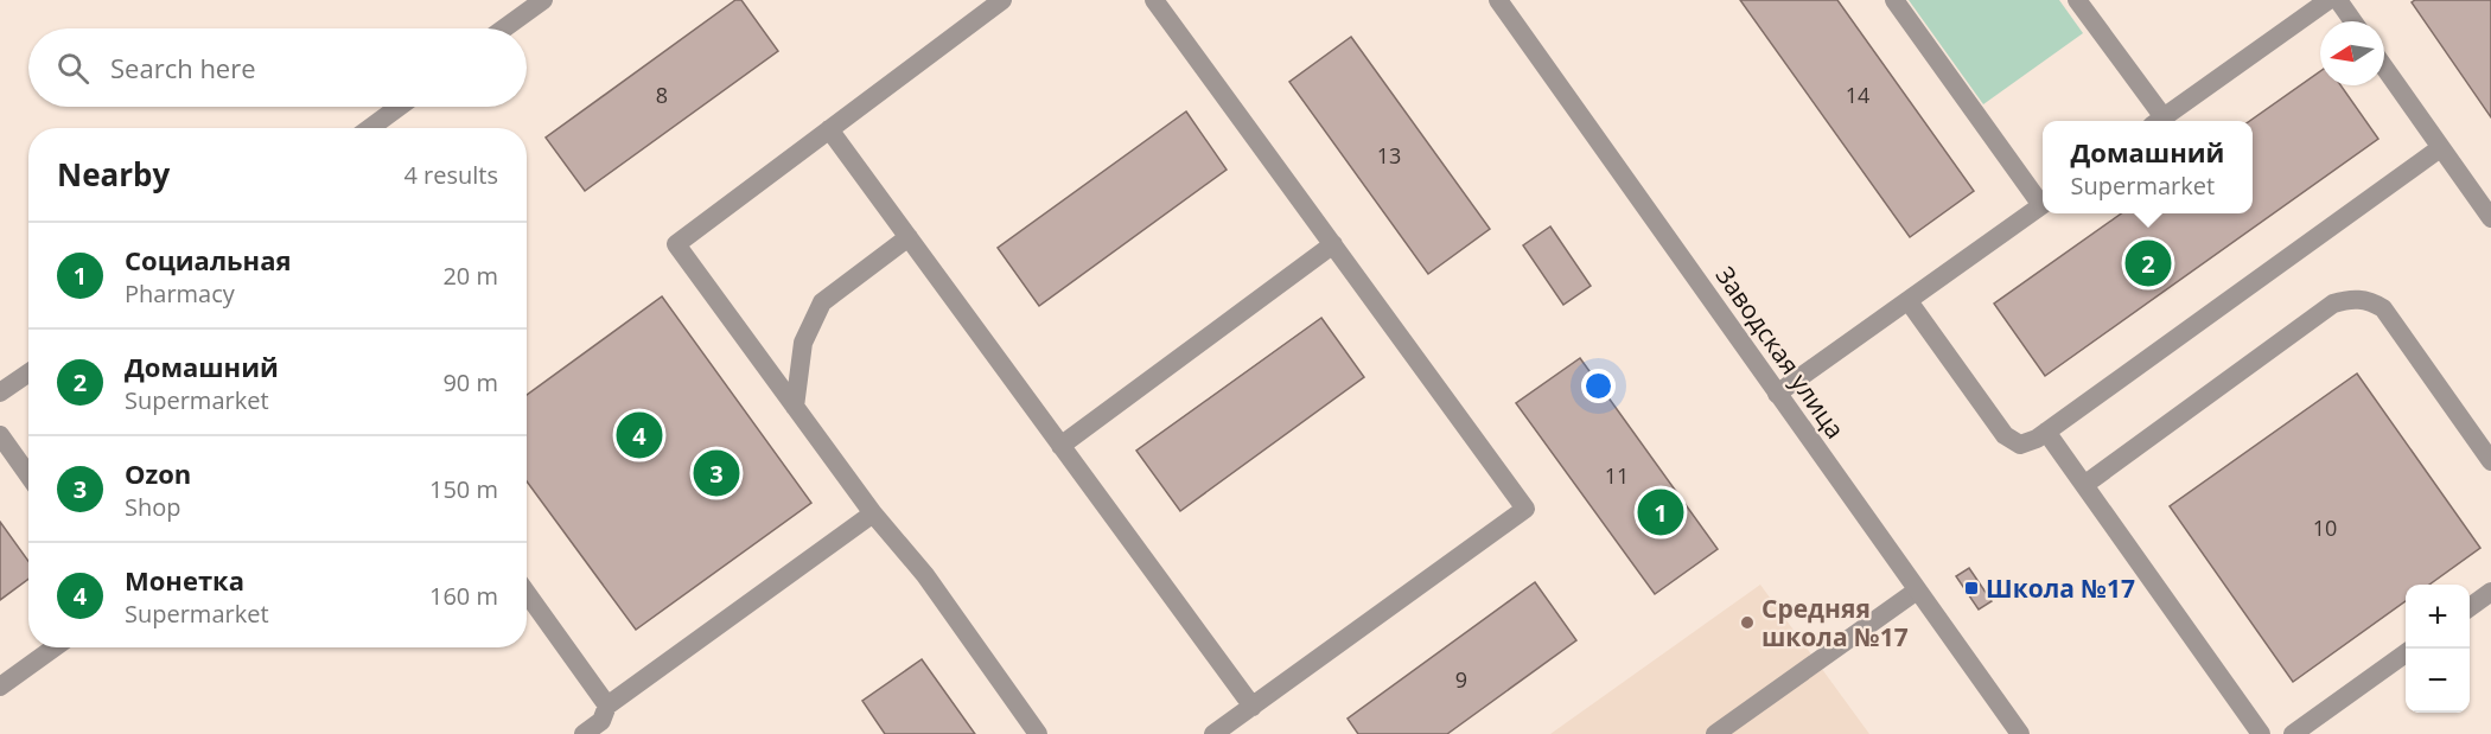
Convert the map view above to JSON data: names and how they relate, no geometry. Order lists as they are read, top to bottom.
{
  "streets": {
    "street": ["Заводская улица"]
  },
  "places": {
    "transit": ["Школа №17"],
    "other": ["Средняя школа №17"]
  },
  "house_numbers": [
    "8",
    "14",
    "13",
    "11",
    "10",
    "9"
  ],
  "north": "left",
  "page": {
    "search": "Search here",
    "popup": ["Домашний", "Supermarket"],
    "heading": ["Nearby", "4 results"],
    "list": [
      {
        "mark": "1",
        "name": "Социальная",
        "note": "Pharmacy",
        "value": "20 m"
      },
      {
        "mark": "2",
        "name": "Домашний",
        "note": "Supermarket",
        "value": "90 m"
      },
      {
        "mark": "3",
        "name": "Ozon",
        "note": "Shop",
        "value": "150 m"
      },
      {
        "mark": "4",
        "name": "Монетка",
        "note": "Supermarket",
        "value": "160 m"
      }
    ],
    "pins": [
      "2",
      "4",
      "3",
      "1"
    ],
    "map_buttons": ["+", "−"]
  }
}
